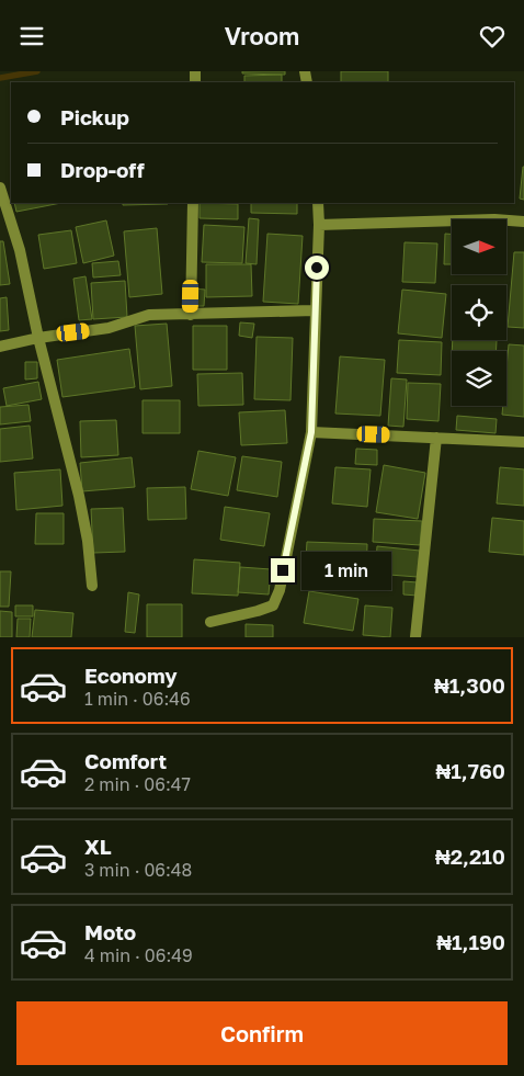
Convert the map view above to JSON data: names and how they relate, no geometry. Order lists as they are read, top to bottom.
{
  "north": "right",
  "page": {
    "header": "Vroom",
    "banner": ["Pickup", "Drop-off"],
    "bubble": "1 min",
    "list": [
      {
        "name": "Economy",
        "note": "1 min · 06:46",
        "value": "₦1,300"
      },
      {
        "name": "Comfort",
        "note": "2 min · 06:47",
        "value": "₦1,760"
      },
      {
        "name": "XL",
        "note": "3 min · 06:48",
        "value": "₦2,210"
      },
      {
        "name": "Moto",
        "note": "4 min · 06:49",
        "value": "₦1,190"
      }
    ],
    "buttons": "Confirm"
  }
}
